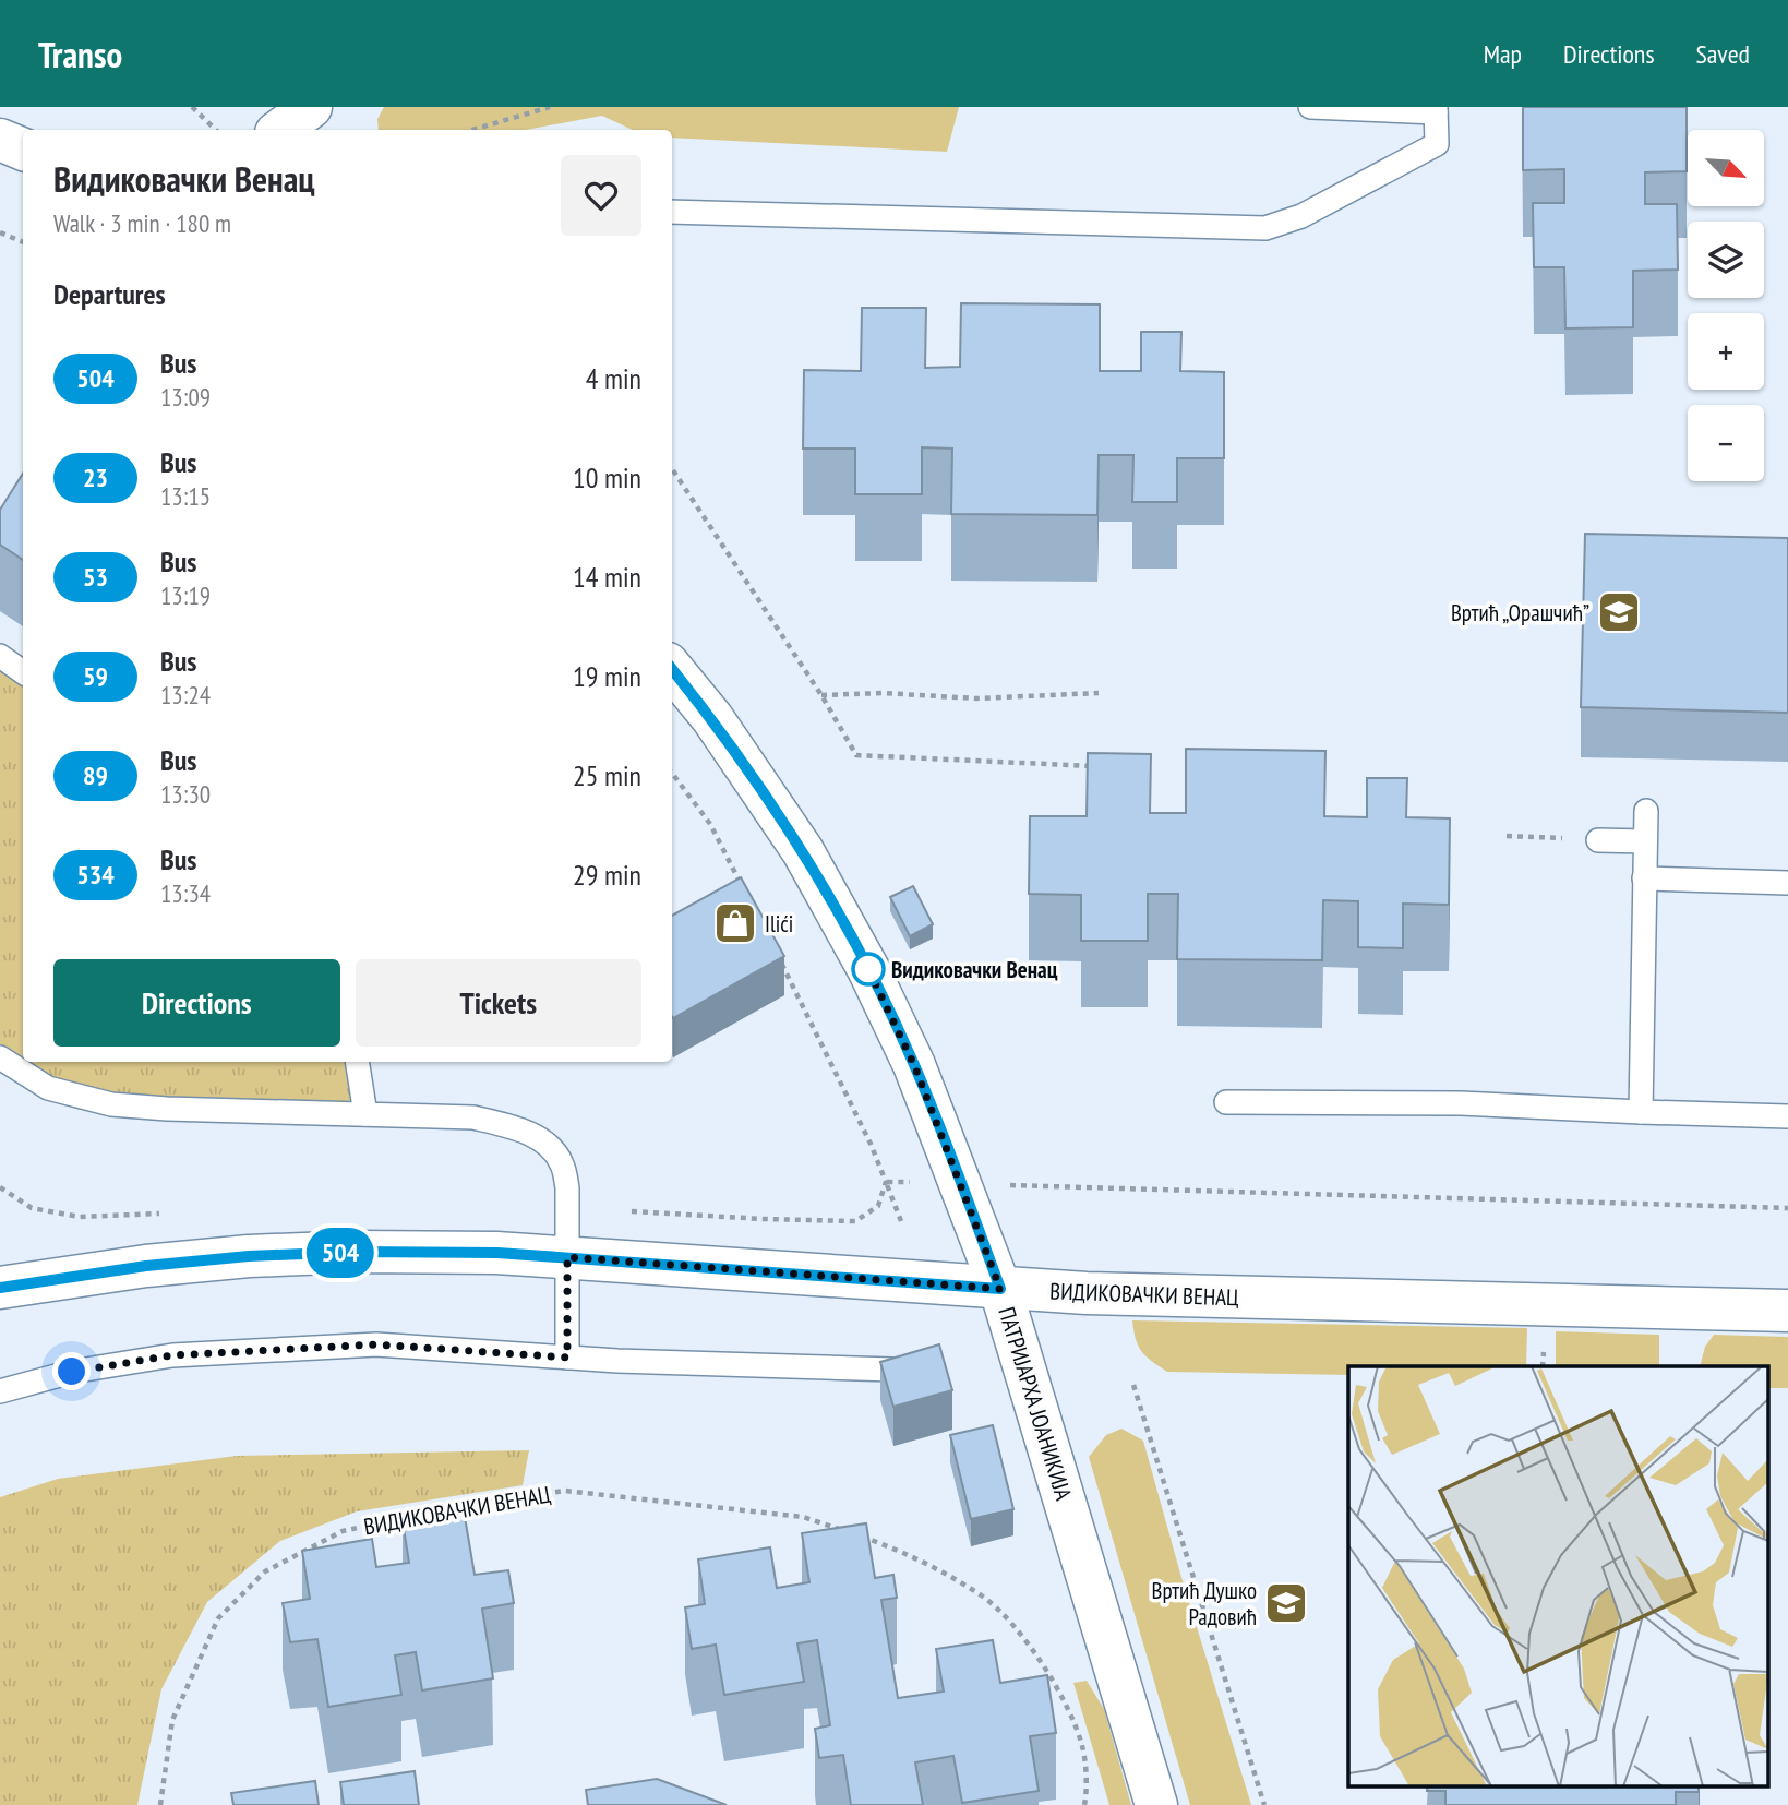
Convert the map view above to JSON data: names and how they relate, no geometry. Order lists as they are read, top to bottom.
{
  "streets": {
    "street": ["ВИДИКОВАЧКИ ВЕНАЦ", "ПАТРИЈАРХА ЈОАНИКИЈА"]
  },
  "crossings": [
    ["ВИДИКОВАЧКИ ВЕНАЦ", "ПАТРИЈАРХА ЈОАНИКИЈА"]
  ],
  "places": {
    "school or university": ["Вртић „Орашчић”", "Вртић Душко Радовић"],
    "shop": ["Ilići"],
    "other": ["Видиковачки Венац"]
  },
  "lines": ["bus line 504"],
  "north": "bottom right",
  "page": {
    "header": "Transo",
    "nav": ["Map", "Directions", "Saved"],
    "on_map": "504",
    "map_buttons": ["+", "−"],
    "heading": [
      ["Видиковачки Венац", "Walk · 3 min · 180 m"],
      "Departures"
    ],
    "list": [
      {
        "mark": "504",
        "name": "Bus",
        "note": "13:09",
        "value": "4 min"
      },
      {
        "mark": "23",
        "name": "Bus",
        "note": "13:15",
        "value": "10 min"
      },
      {
        "mark": "53",
        "name": "Bus",
        "note": "13:19",
        "value": "14 min"
      },
      {
        "mark": "59",
        "name": "Bus",
        "note": "13:24",
        "value": "19 min"
      },
      {
        "mark": "89",
        "name": "Bus",
        "note": "13:30",
        "value": "25 min"
      },
      {
        "mark": "534",
        "name": "Bus",
        "note": "13:34",
        "value": "29 min"
      }
    ],
    "buttons": ["Directions", "Tickets"]
  }
}
